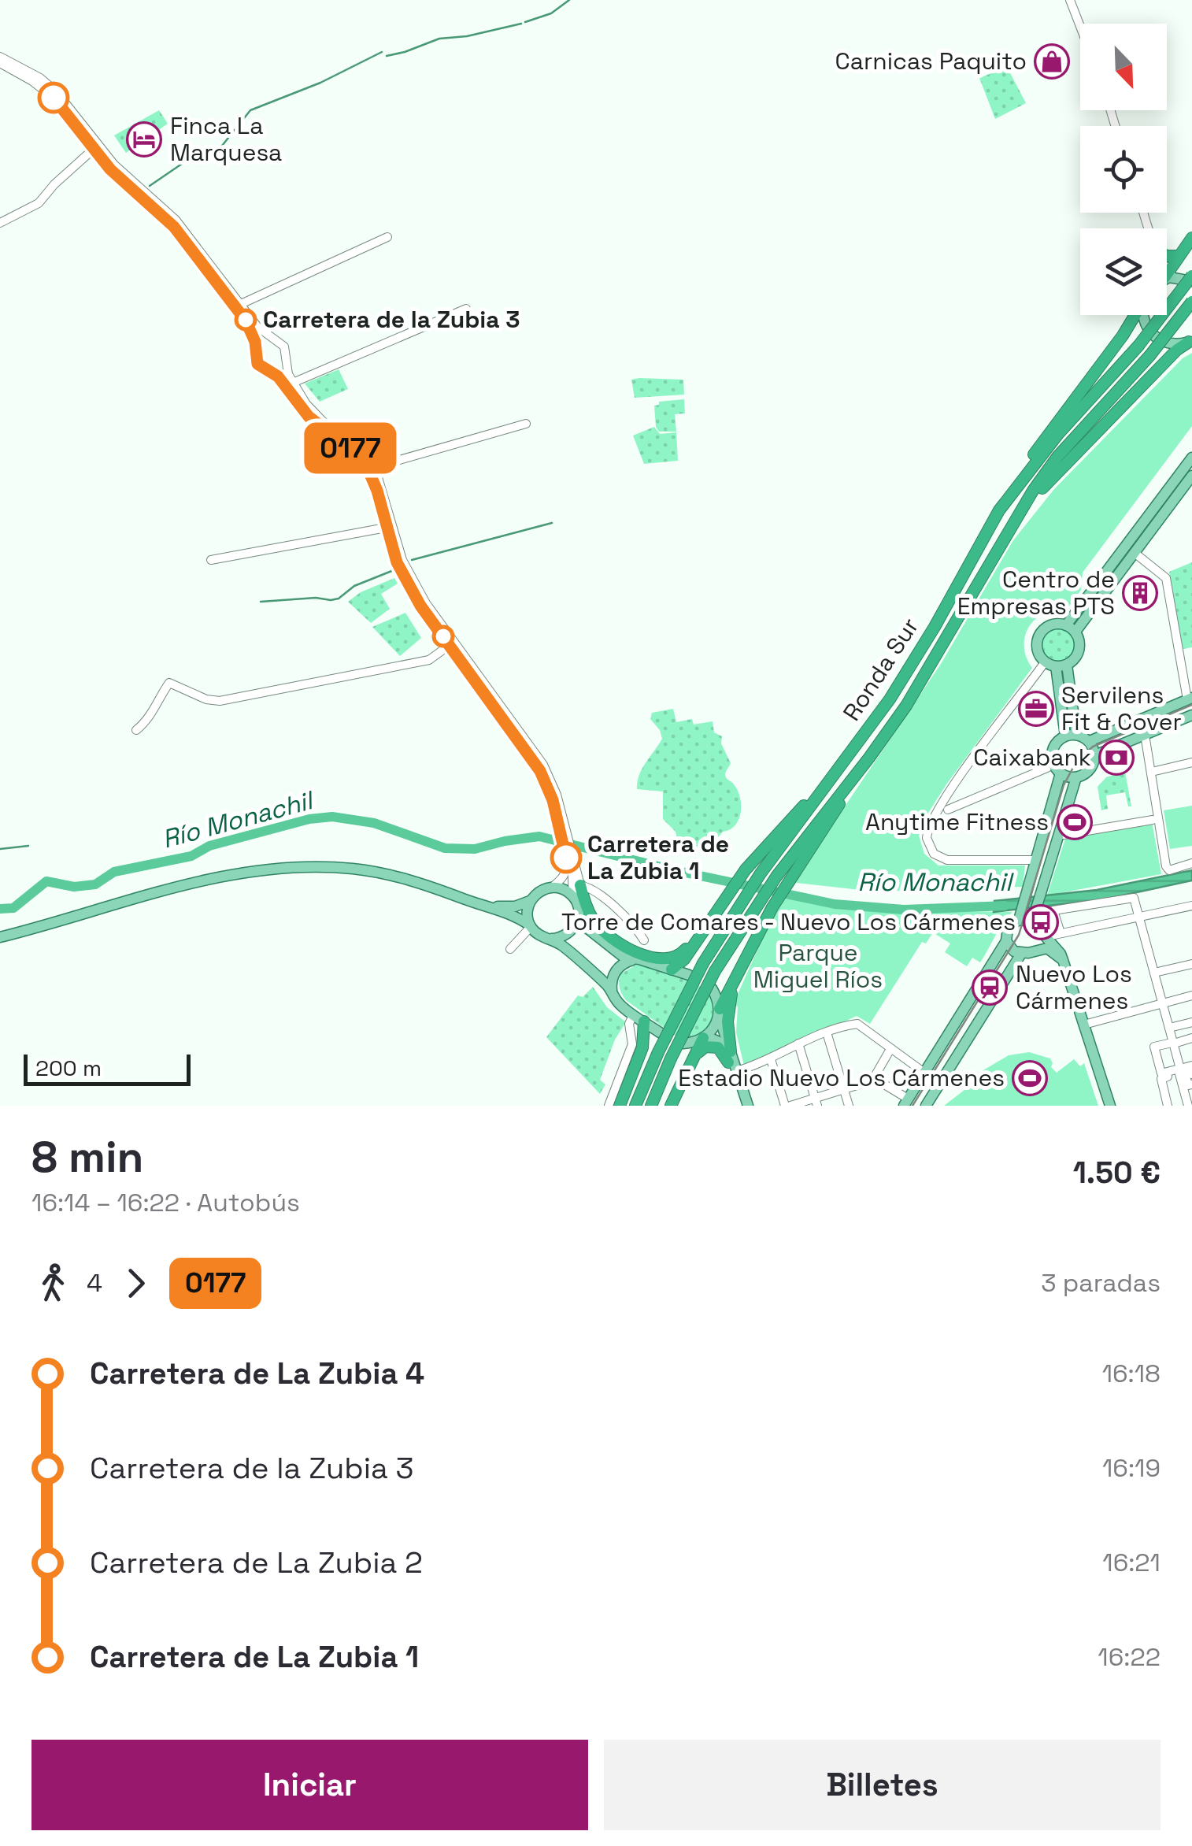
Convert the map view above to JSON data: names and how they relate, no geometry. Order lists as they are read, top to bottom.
{
  "streets": {
    "highway": ["Ronda Sur"]
  },
  "water": ["Río Monachil"],
  "parks": ["Parque Miguel Ríos"],
  "places": {
    "shop": ["Carnicas Paquito"],
    "hotel": ["Finca La Marquesa"],
    "other": ["Carretera de la Zubia 3", "Carretera de La Zubia 1"],
    "building": ["Centro de Empresas PTS"],
    "office": ["Servilens Fit & Cover"],
    "bank": ["Caixabank"],
    "sports": ["Anytime Fitness", "Estadio Nuevo Los Cármenes"],
    "bus stop": ["Torre de Comares - Nuevo Los Cármenes"],
    "station": ["Nuevo Los Cármenes"]
  },
  "lines": ["bus line 0177"],
  "scale_bar": "200 m",
  "north": "bottom right",
  "page": {
    "on_map": "0177",
    "scale": "200 m",
    "heading": ["8 min", "16:14 – 16:22 · Autobús", "1.50 €"],
    "legs": ["4", "0177", "3 paradas"],
    "list": [
      {
        "name": "Carretera de La Zubia 4",
        "value": "16:18"
      },
      {
        "name": "Carretera de la Zubia 3",
        "value": "16:19"
      },
      {
        "name": "Carretera de La Zubia 2",
        "value": "16:21"
      },
      {
        "name": "Carretera de La Zubia 1",
        "value": "16:22"
      }
    ],
    "buttons": ["Iniciar", "Billetes"]
  }
}
